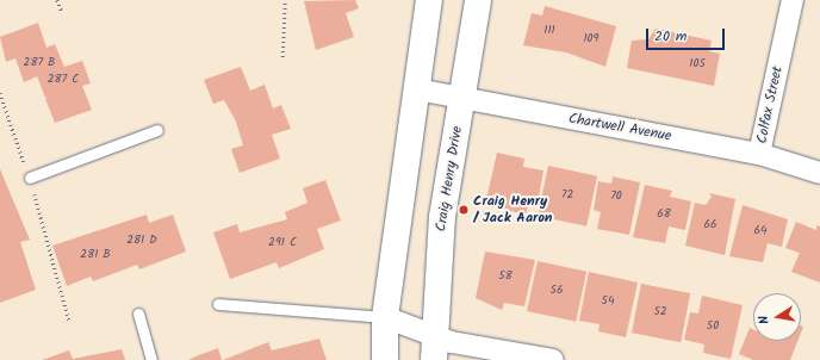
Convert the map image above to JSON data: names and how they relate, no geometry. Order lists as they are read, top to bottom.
{
  "streets": {
    "street": ["Colfax Street", "Chartwell Avenue", "Craig Henry Drive"]
  },
  "crossings": [
    ["Colfax Street", "Chartwell Avenue"],
    ["Chartwell Avenue", "Craig Henry Drive"]
  ],
  "places": ["Craig Henry / Jack Aaron"],
  "house_numbers": [
    "111",
    "109",
    "287 B",
    "105",
    "287 C",
    "72",
    "70",
    "68",
    "66",
    "64",
    "281 D",
    "291 C",
    "281 B",
    "58",
    "56",
    "54",
    "52",
    "50"
  ],
  "scale_bar": "20 m",
  "north": "left"
}
